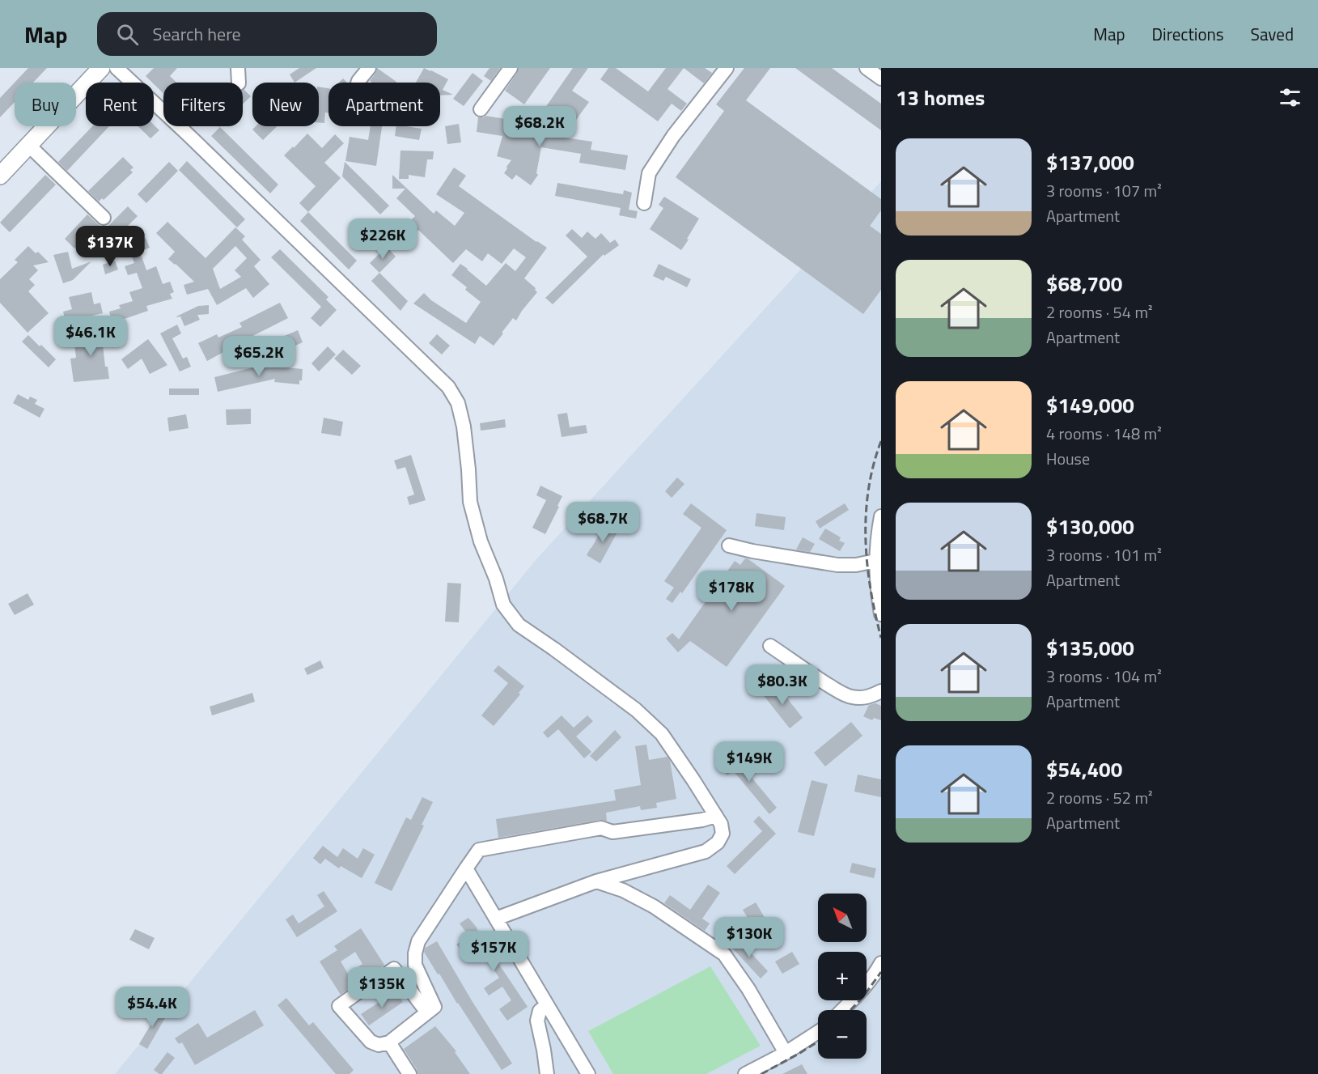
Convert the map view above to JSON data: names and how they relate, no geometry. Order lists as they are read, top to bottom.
{
  "north": "top left",
  "page": {
    "header": "Map",
    "search": "Search here",
    "nav": ["Map", "Directions", "Saved"],
    "heading": "13 homes",
    "chip": [
      "Buy",
      "Rent",
      "Filters",
      "New",
      "Apartment"
    ],
    "price": [
      "$68.2K",
      "$226K",
      "$137K",
      "$46.1K",
      "$65.2K",
      "$68.7K",
      "$178K",
      "$80.3K",
      "$149K",
      "$130K",
      "$157K",
      "$135K",
      "$54.4K"
    ],
    "list": [
      {
        "name": "$137,000",
        "note": "3 rooms · 107 m² · Apartment"
      },
      {
        "name": "$68,700",
        "note": "2 rooms · 54 m² · Apartment"
      },
      {
        "name": "$149,000",
        "note": "4 rooms · 148 m² · House"
      },
      {
        "name": "$130,000",
        "note": "3 rooms · 101 m² · Apartment"
      },
      {
        "name": "$135,000",
        "note": "3 rooms · 104 m² · Apartment"
      },
      {
        "name": "$54,400",
        "note": "2 rooms · 52 m² · Apartment"
      }
    ],
    "map_buttons": ["+", "−"]
  }
}
